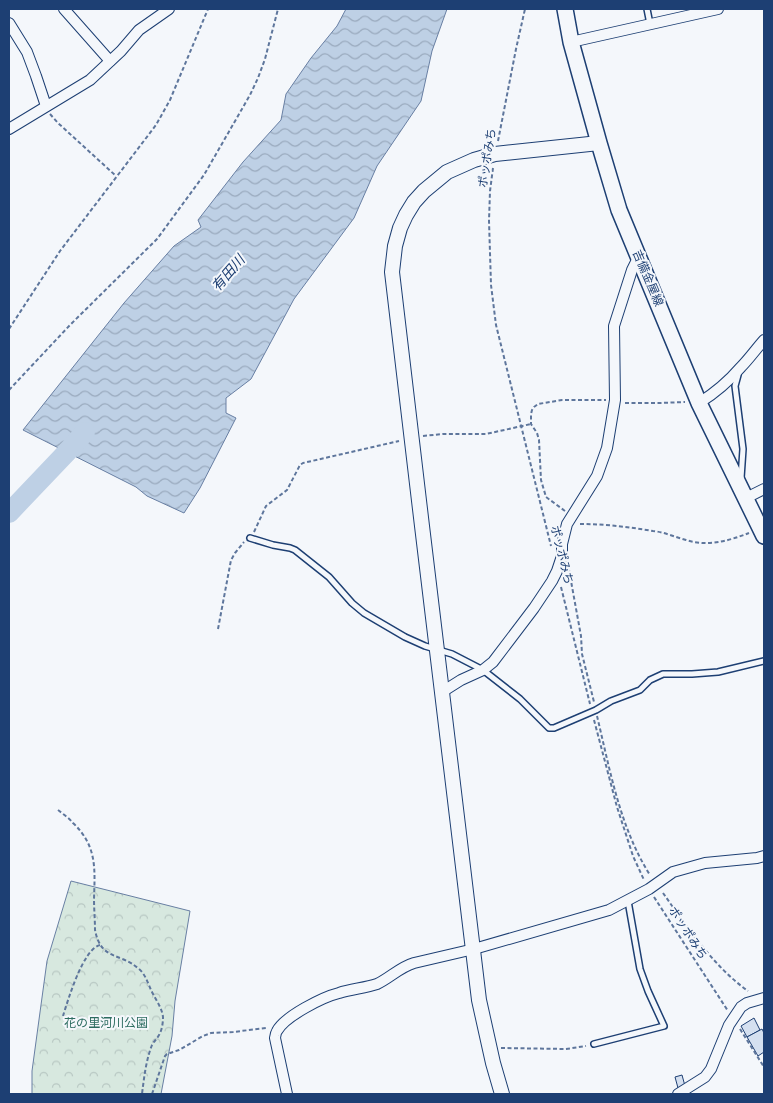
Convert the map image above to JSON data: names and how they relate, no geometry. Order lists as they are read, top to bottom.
{
  "streets": {
    "main road": ["吉備金屋線"],
    "path": ["ポッポみち"]
  },
  "water": ["有田川"],
  "parks": ["花の里河川公園"]
}
